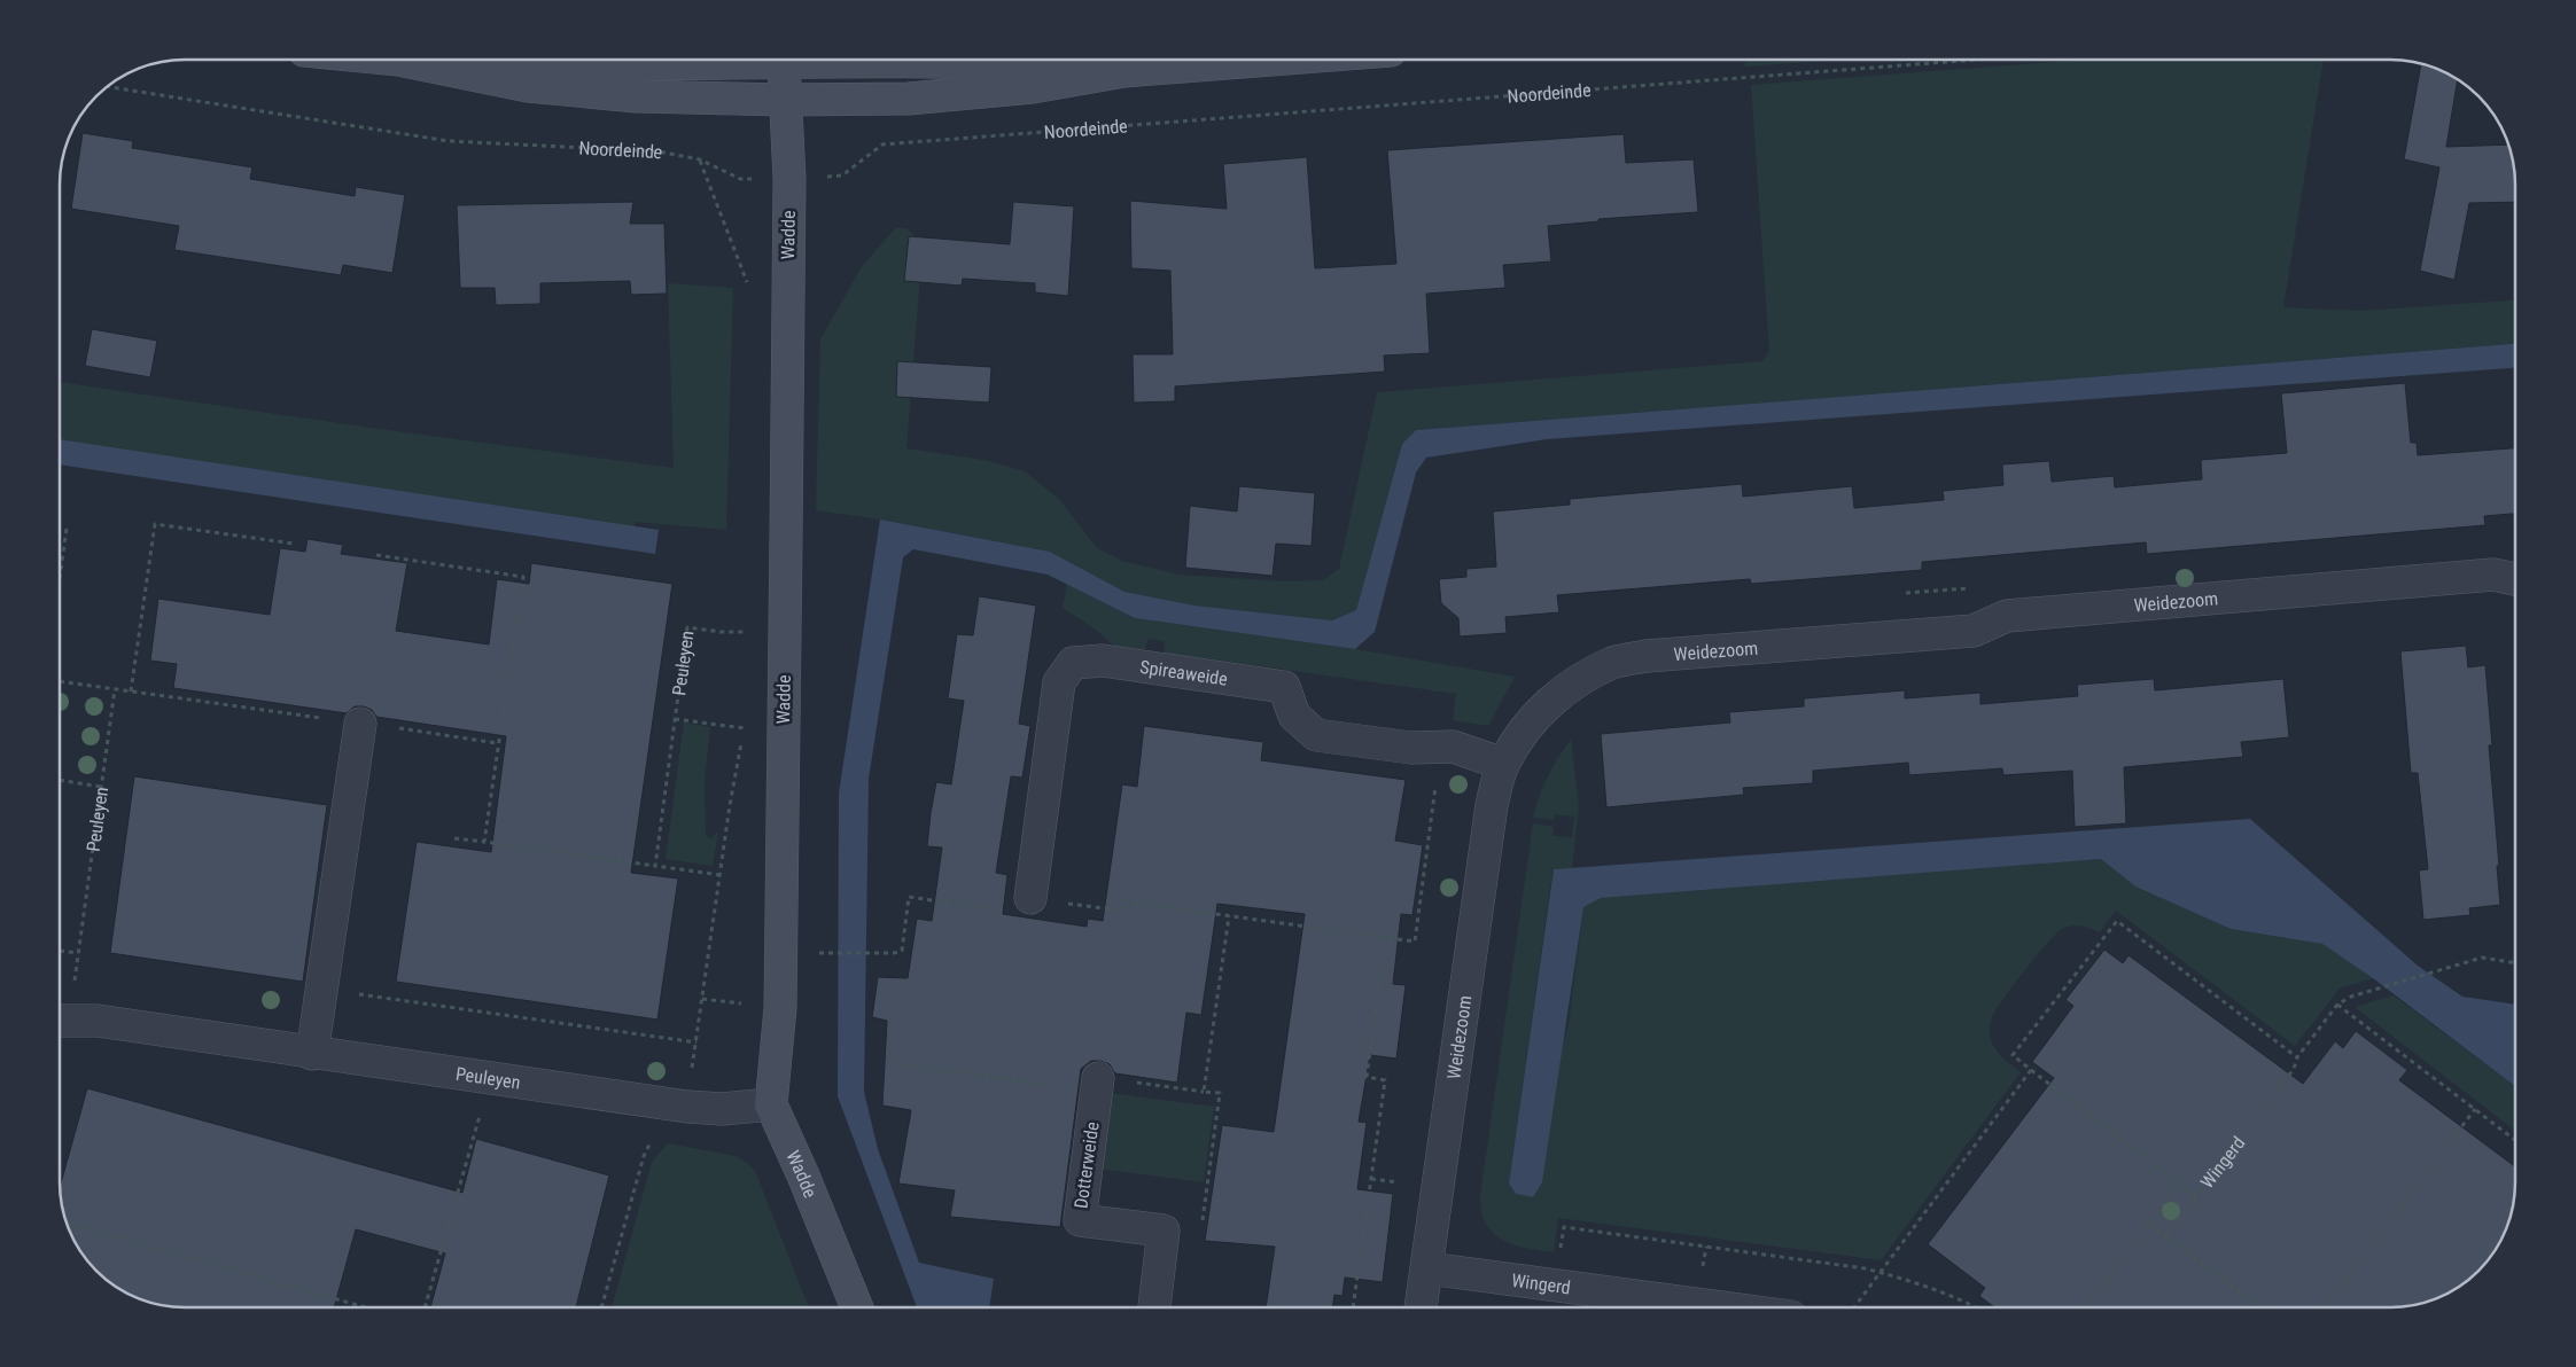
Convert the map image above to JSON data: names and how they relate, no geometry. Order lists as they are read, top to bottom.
{
  "streets": {
    "main road": ["Wadde"],
    "street": [
      "Weidezoom",
      "Peuleyen",
      "Spireaweide",
      "Wingerd",
      "Dotterweide"
    ],
    "path": ["Noordeinde"]
  },
  "crossings": [
    ["Noordeinde", "Wadde"],
    ["Wadde", "Peuleyen"],
    ["Weidezoom", "Spireaweide"],
    ["Weidezoom", "Wingerd"]
  ]
}
